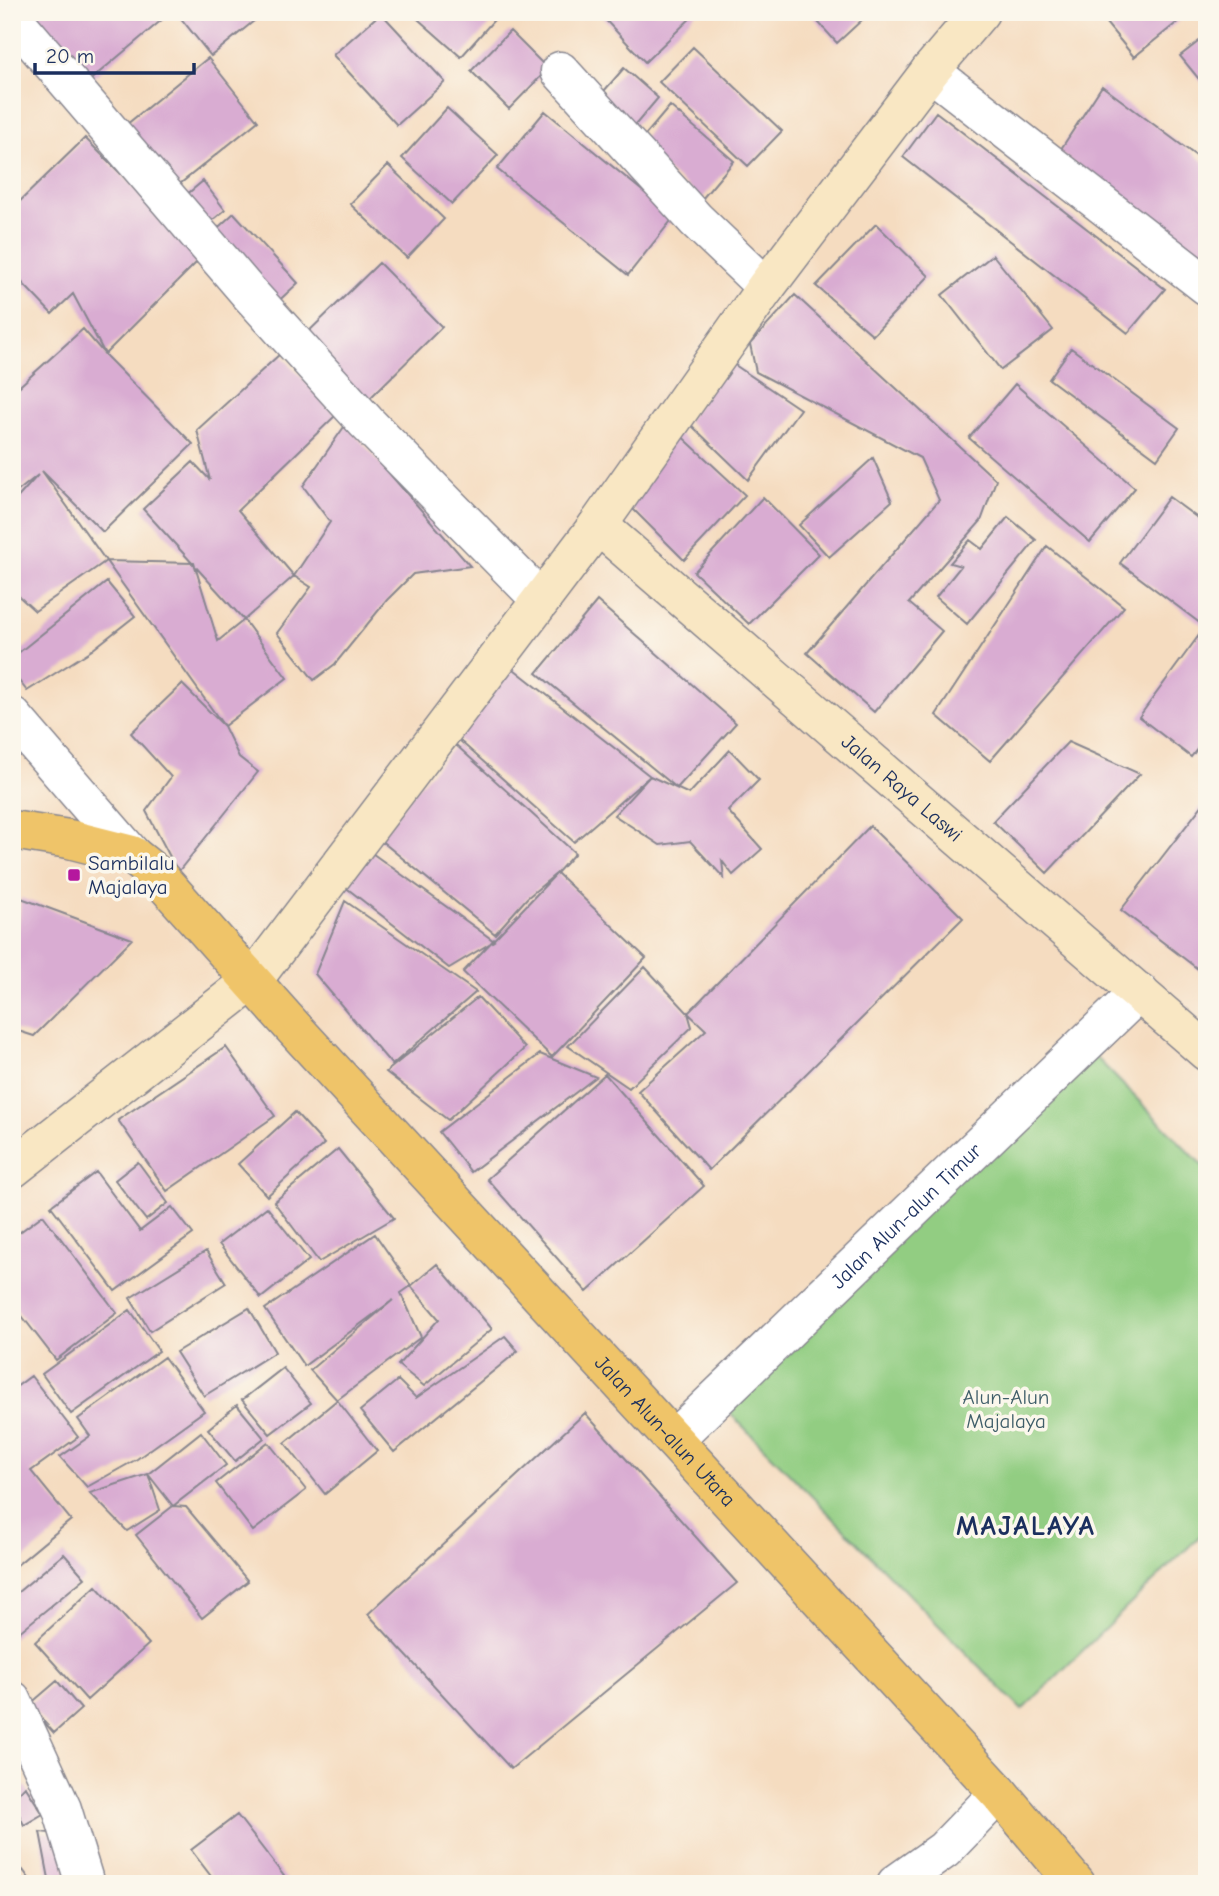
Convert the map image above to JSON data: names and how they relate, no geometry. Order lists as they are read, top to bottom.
{
  "streets": {
    "main road": ["Jalan Raya Laswi", "Jalan Alun-alun Utara"],
    "street": ["Jalan Alun-alun Timur"]
  },
  "crossings": [
    ["Jalan Raya Laswi", "Jalan Alun-alun Timur"],
    ["Jalan Alun-alun Timur", "Jalan Alun-alun Utara"]
  ],
  "districts": ["MAJALAYA"],
  "parks": ["Alun-Alun Majalaya"],
  "places": {
    "transit": ["Sambilalu Majalaya"]
  },
  "scale_bar": "20 m"
}
